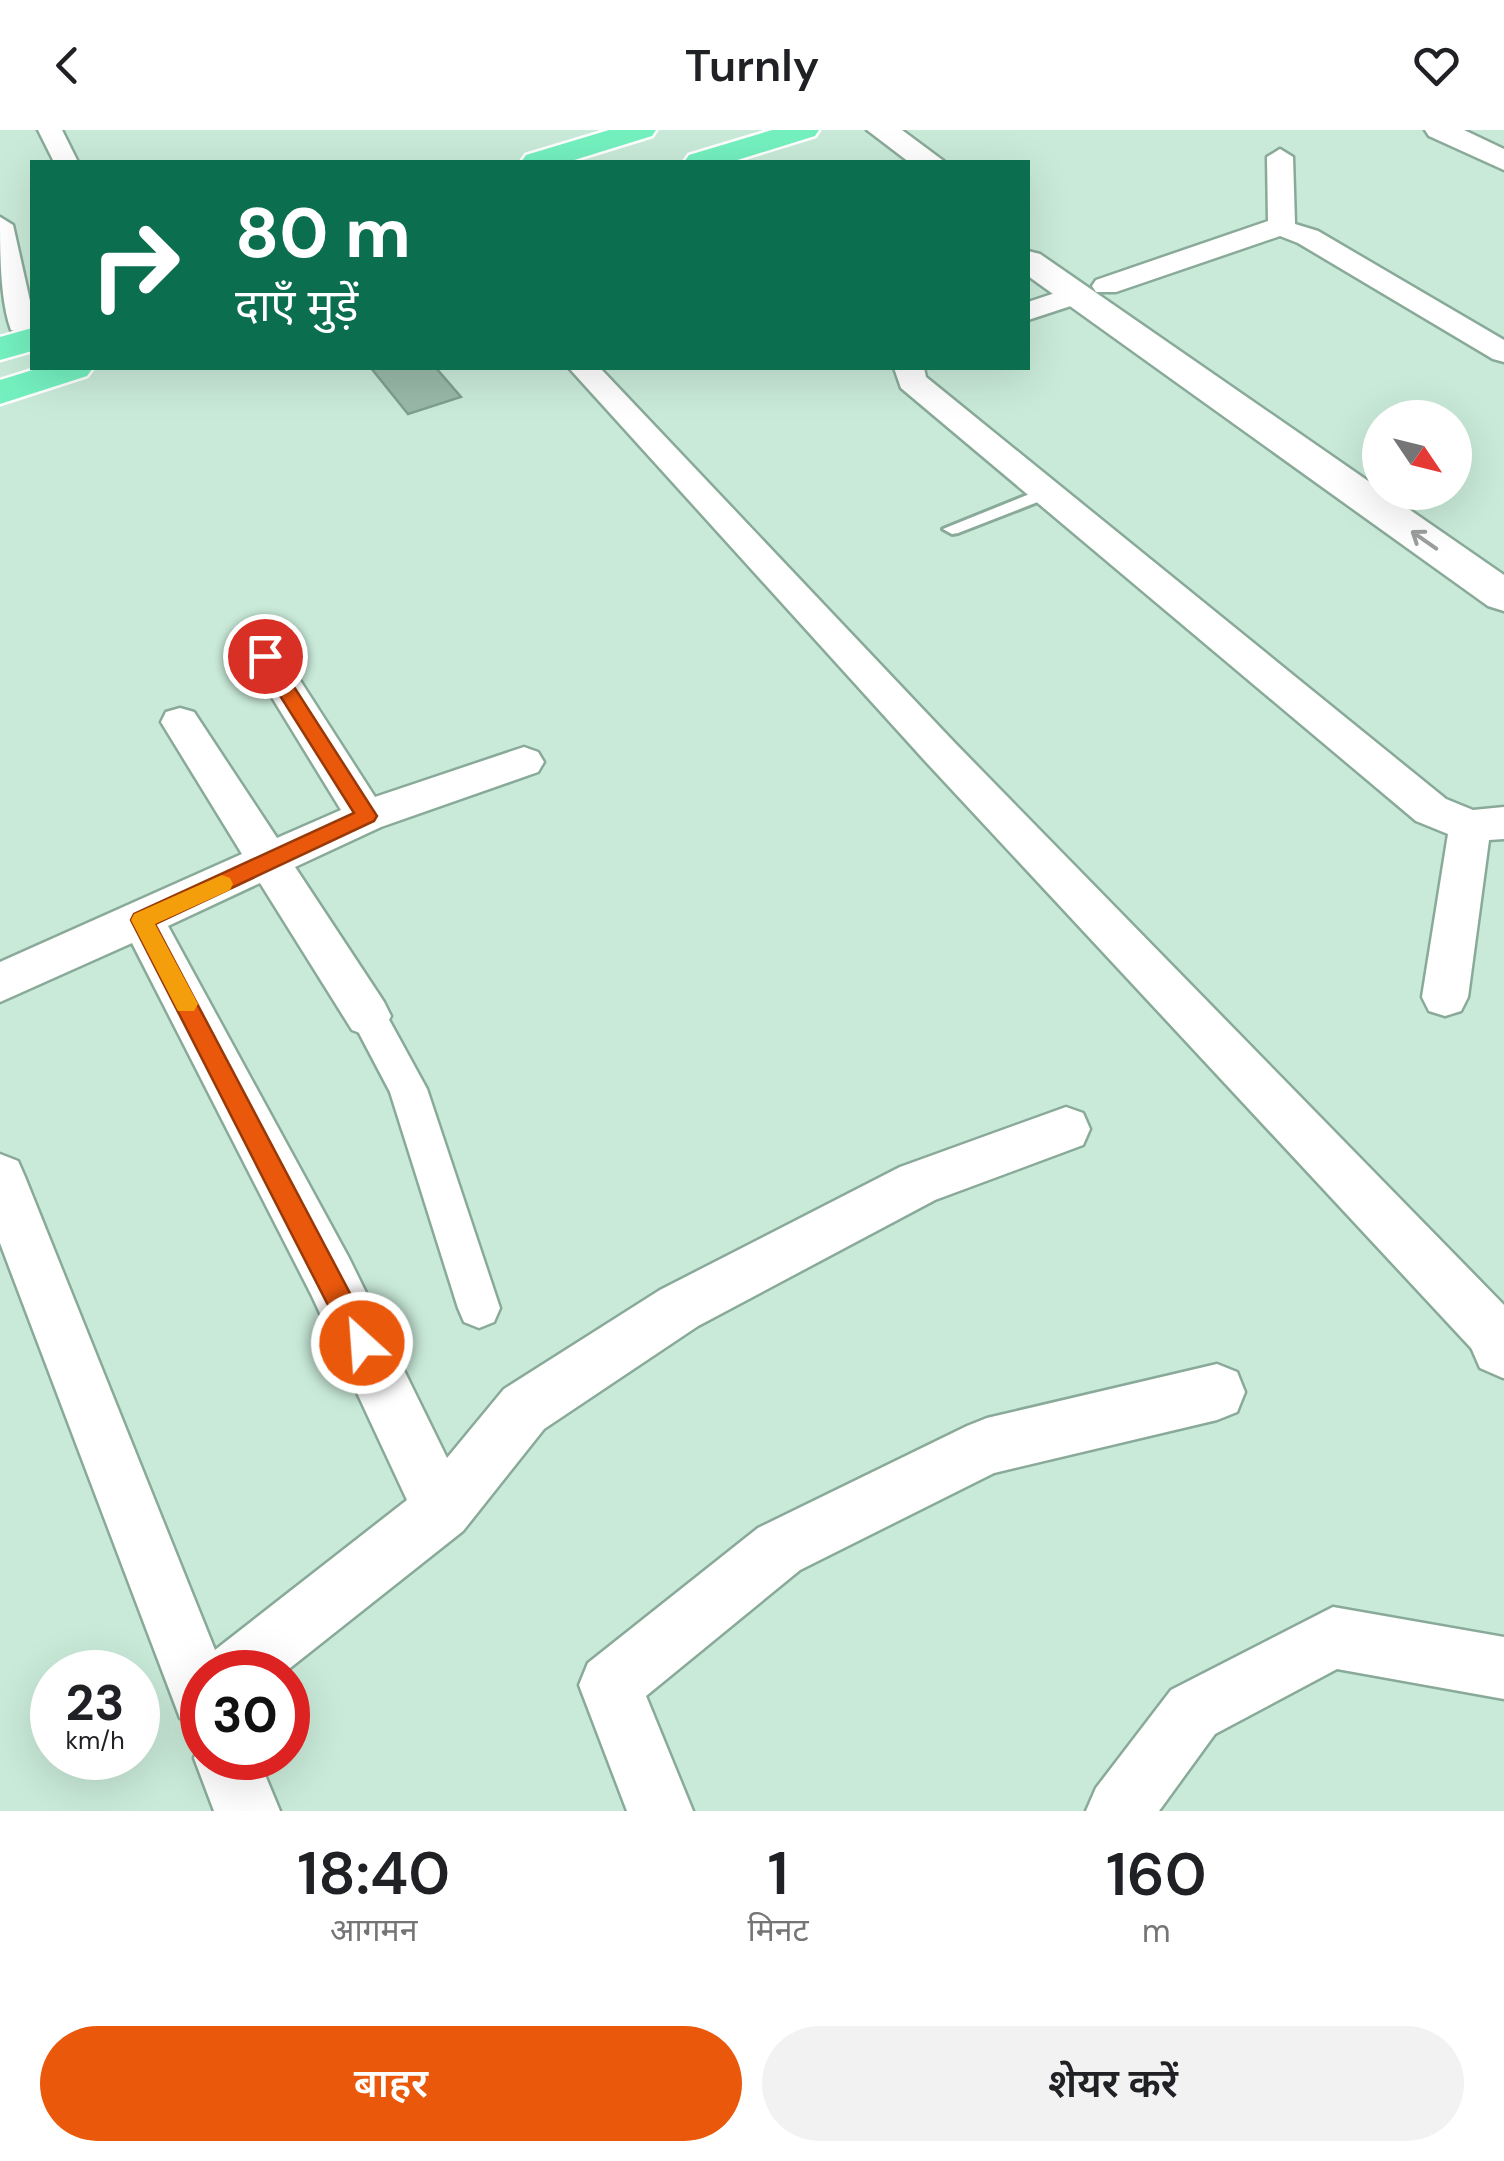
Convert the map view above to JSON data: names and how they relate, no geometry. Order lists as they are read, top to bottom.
{
  "north": "bottom right",
  "page": {
    "header": "Turnly",
    "turn": ["80 m", "दाएँ मुड़ें"],
    "speed": "23 km/h",
    "limit": "30",
    "eta": [
      "18:40",
      "आगमन",
      "1",
      "मिनट",
      "160",
      "m"
    ],
    "buttons": ["बाहर", "शेयर करें"]
  }
}
